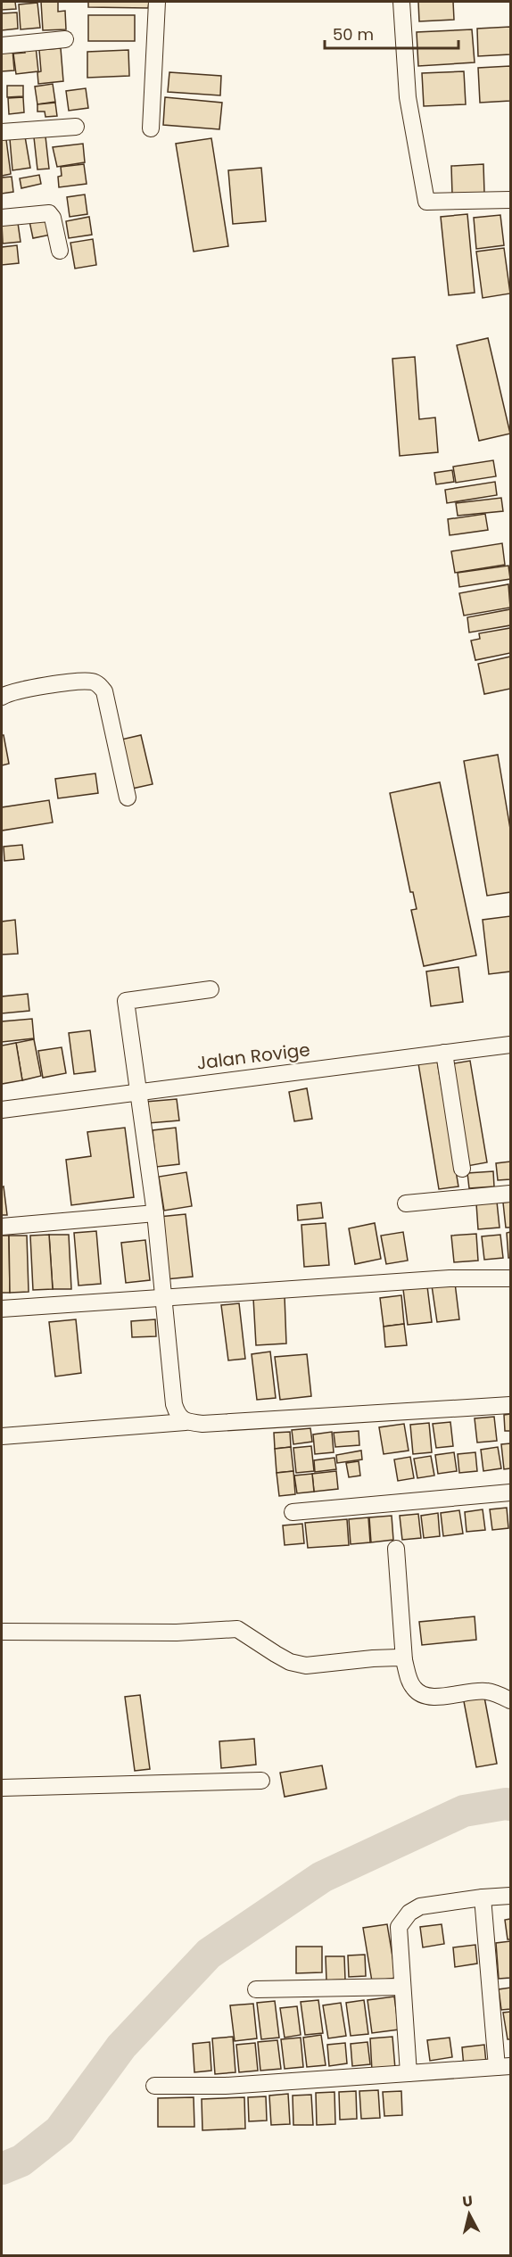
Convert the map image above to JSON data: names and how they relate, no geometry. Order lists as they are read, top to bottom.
{
  "streets": {
    "street": ["Jalan Rovige"]
  },
  "scale_bar": "50 m",
  "north": "top"
}
